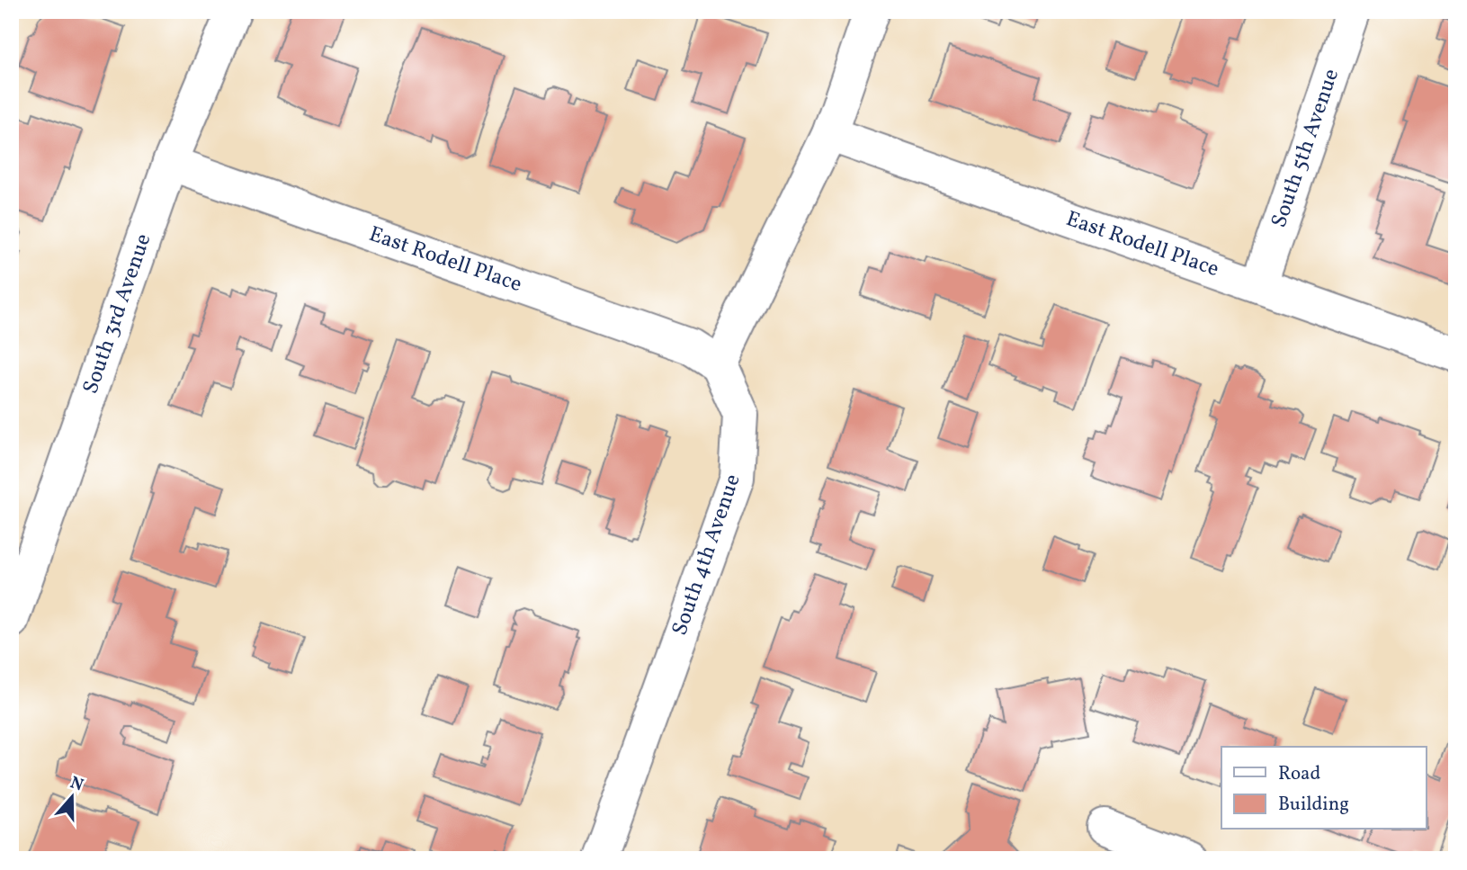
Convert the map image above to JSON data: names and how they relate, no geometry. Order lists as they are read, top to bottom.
{
  "streets": {
    "street": [
      "South 5th Avenue",
      "East Rodell Place",
      "South 3rd Avenue",
      "South 4th Avenue"
    ]
  },
  "crossings": [
    ["South 5th Avenue", "East Rodell Place"],
    ["East Rodell Place", "South 3rd Avenue"],
    ["East Rodell Place", "South 4th Avenue"]
  ],
  "legend": ["Road", "Building"],
  "north": "top"
}
